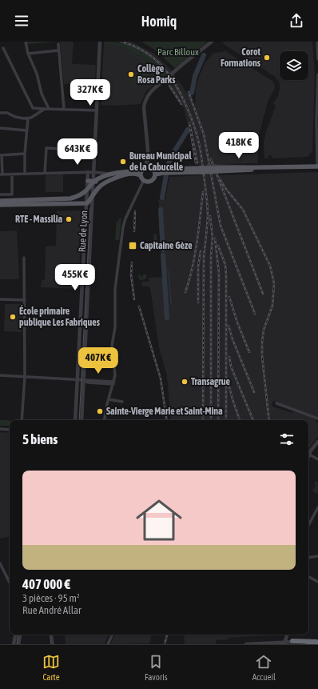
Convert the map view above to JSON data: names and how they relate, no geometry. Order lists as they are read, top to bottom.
{
  "streets": {
    "street": ["Rue de Lyon"]
  },
  "parks": ["Parc Billoux"],
  "places": {
    "other": [
      "Corot Formations",
      "Collège Rosa Parks",
      "Bureau Municipal de la Cabucelle",
      "RTE - Massilia",
      "École primaire publique Les Fabriques",
      "Transagrue",
      "Sainte-Vierge Marie et Saint-Mina"
    ],
    "transit": ["Capitaine Gèze"]
  },
  "page": {
    "header": "Homiq",
    "price": [
      "327K €",
      "418K €",
      "643K €",
      "455K €",
      "407K €"
    ],
    "heading": "5 biens",
    "list": [
      {
        "name": "407 000 €",
        "note": "3 pièces · 95 m² · Rue André Allar"
      }
    ],
    "tabs": ["Carte", "Favoris", "Accueil"]
  }
}
